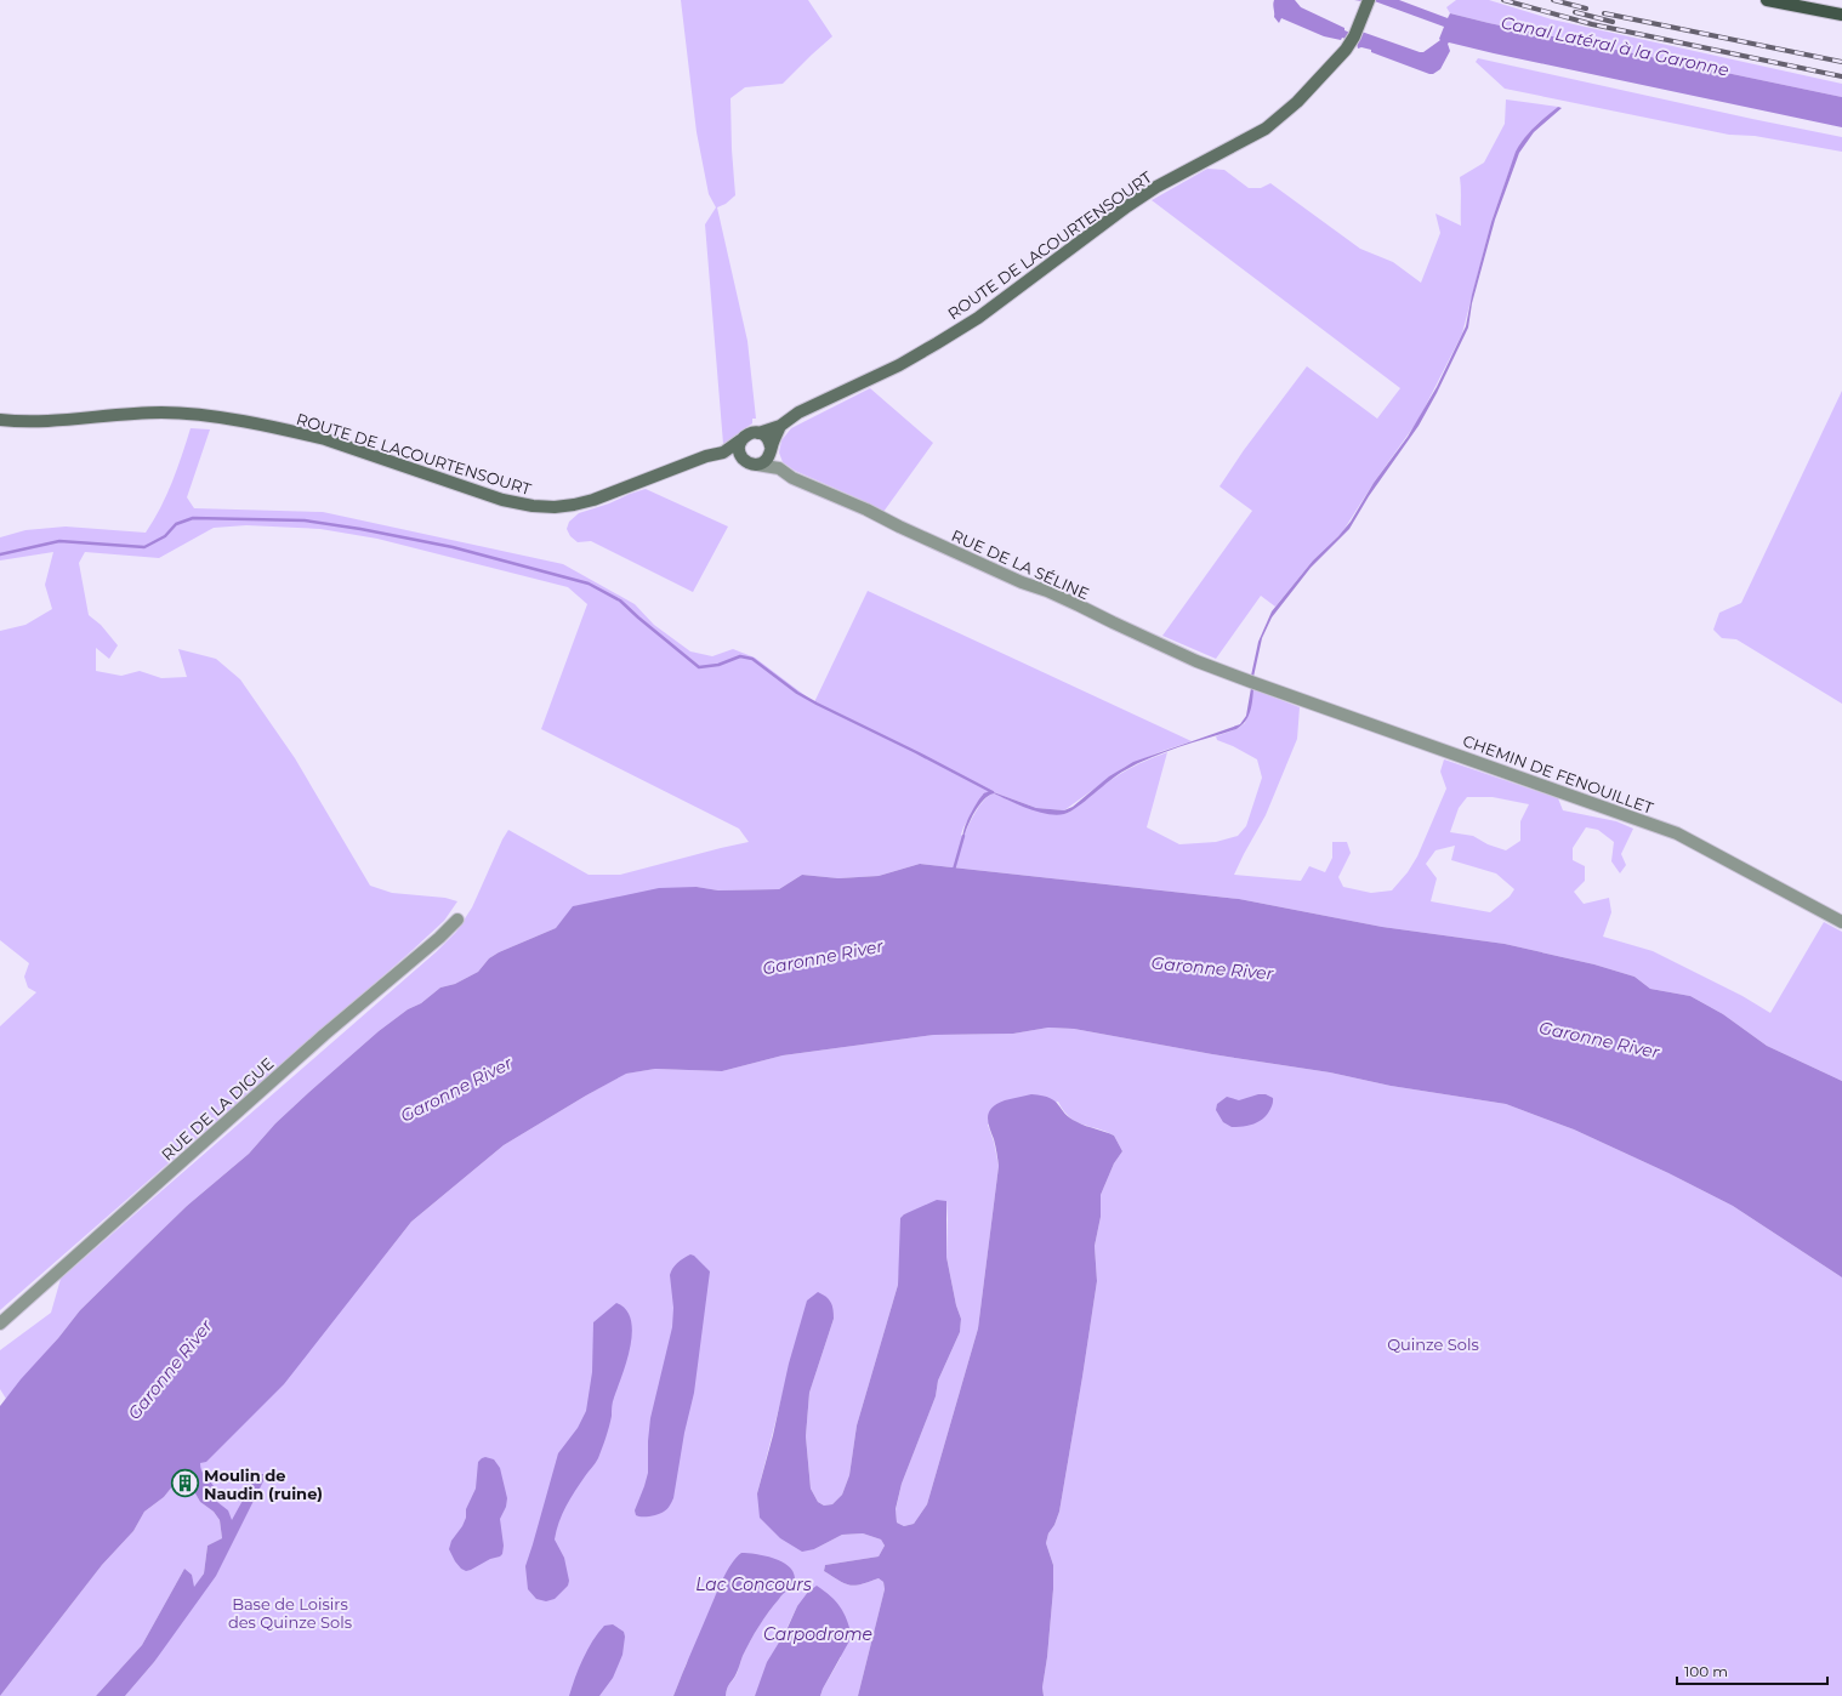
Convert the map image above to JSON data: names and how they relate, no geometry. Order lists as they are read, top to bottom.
{
  "streets": {
    "main road": ["ROUTE DE LACOURTENSOURT"],
    "street": ["RUE DE LA SÉLINE", "CHEMIN DE FENOUILLET", "RUE DE LA DIGUE"]
  },
  "crossings": [
    ["ROUTE DE LACOURTENSOURT", "RUE DE LA SÉLINE"],
    ["RUE DE LA SÉLINE", "CHEMIN DE FENOUILLET"]
  ],
  "water": [
    "Canal Latéral à la Garonne",
    "Garonne River",
    "Lac Concours",
    "Carpodrome"
  ],
  "parks": ["Quinze Sols", "Base de Loisirs des Quinze Sols"],
  "places": {
    "building": ["Moulin de Naudin (ruine)"]
  },
  "scale_bar": "100 m"
}
